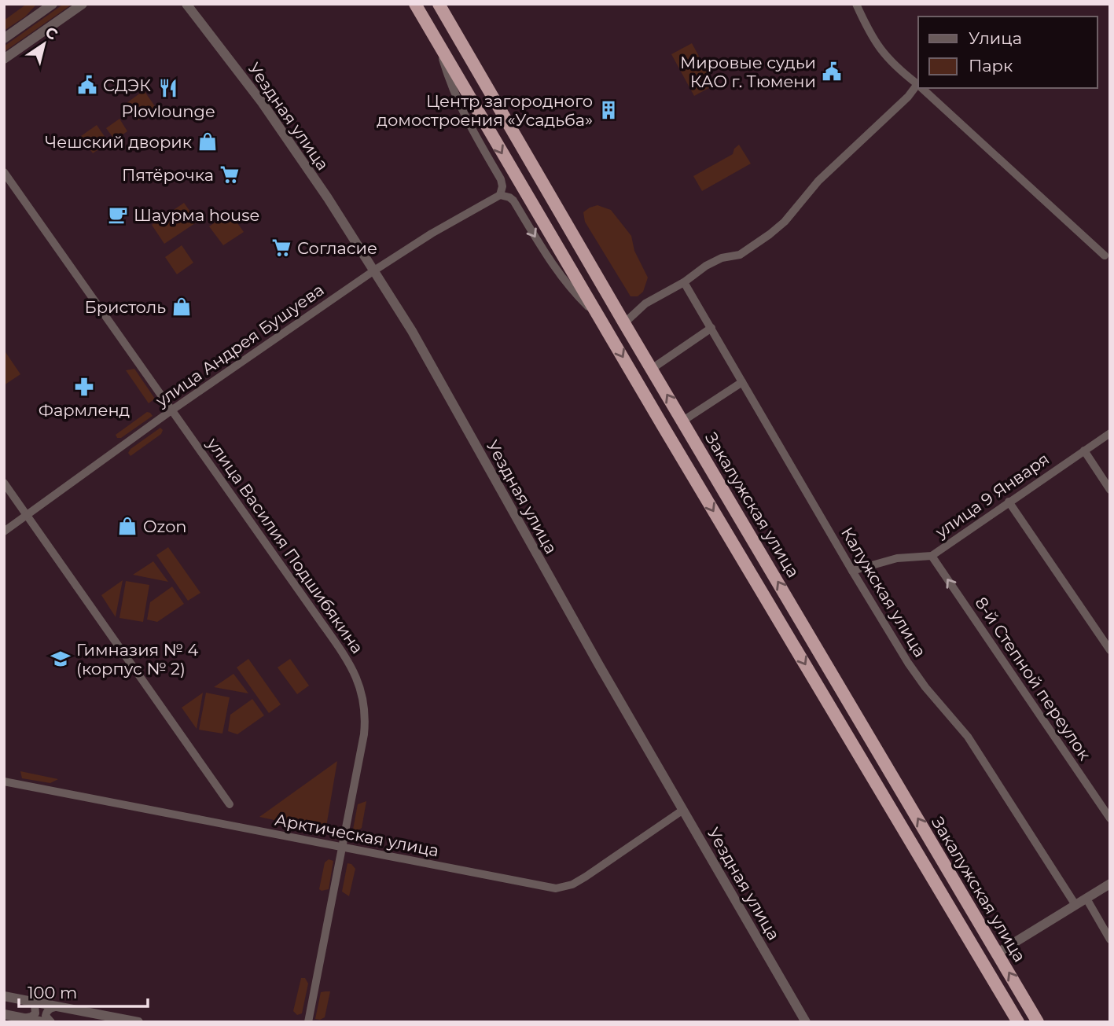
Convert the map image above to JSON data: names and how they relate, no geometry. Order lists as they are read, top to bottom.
{
  "streets": {
    "highway": ["Закалужская улица"],
    "street": [
      "Уездная улица",
      "улица Андрея Бушуева",
      "улица 9 Января",
      "улица Василия Подшибякина",
      "Калужская улица",
      "8-й Степной переулок",
      "Арктическая улица"
    ]
  },
  "crossings": [
    ["Уездная улица", "улица Андрея Бушуева"],
    ["Уездная улица", "Арктическая улица"],
    ["улица Андрея Бушуева", "улица Василия Подшибякина"],
    ["улица 9 Января", "Калужская улица"],
    ["улица 9 Января", "8-й Степной переулок"],
    ["улица Василия Подшибякина", "Арктическая улица"]
  ],
  "one_way": ["8-й Степной переулок"],
  "places": {
    "public building": ["Мировые судьи КАО г. Тюмени", "СДЭК"],
    "restaurant": ["Plovlounge"],
    "building": ["Центр загородного домостроения «Усадьба»"],
    "shop": ["Чешский дворик", "Бристоль", "Ozon"],
    "supermarket": ["Пятёрочка", "Согласие"],
    "cafe": ["Шаурма house"],
    "pharmacy": ["Фармленд"],
    "school or university": ["Гимназия № 4 (корпус № 2)"]
  },
  "legend": ["Улица", "Парк"],
  "scale_bar": "100 m",
  "north": "top right"
}
